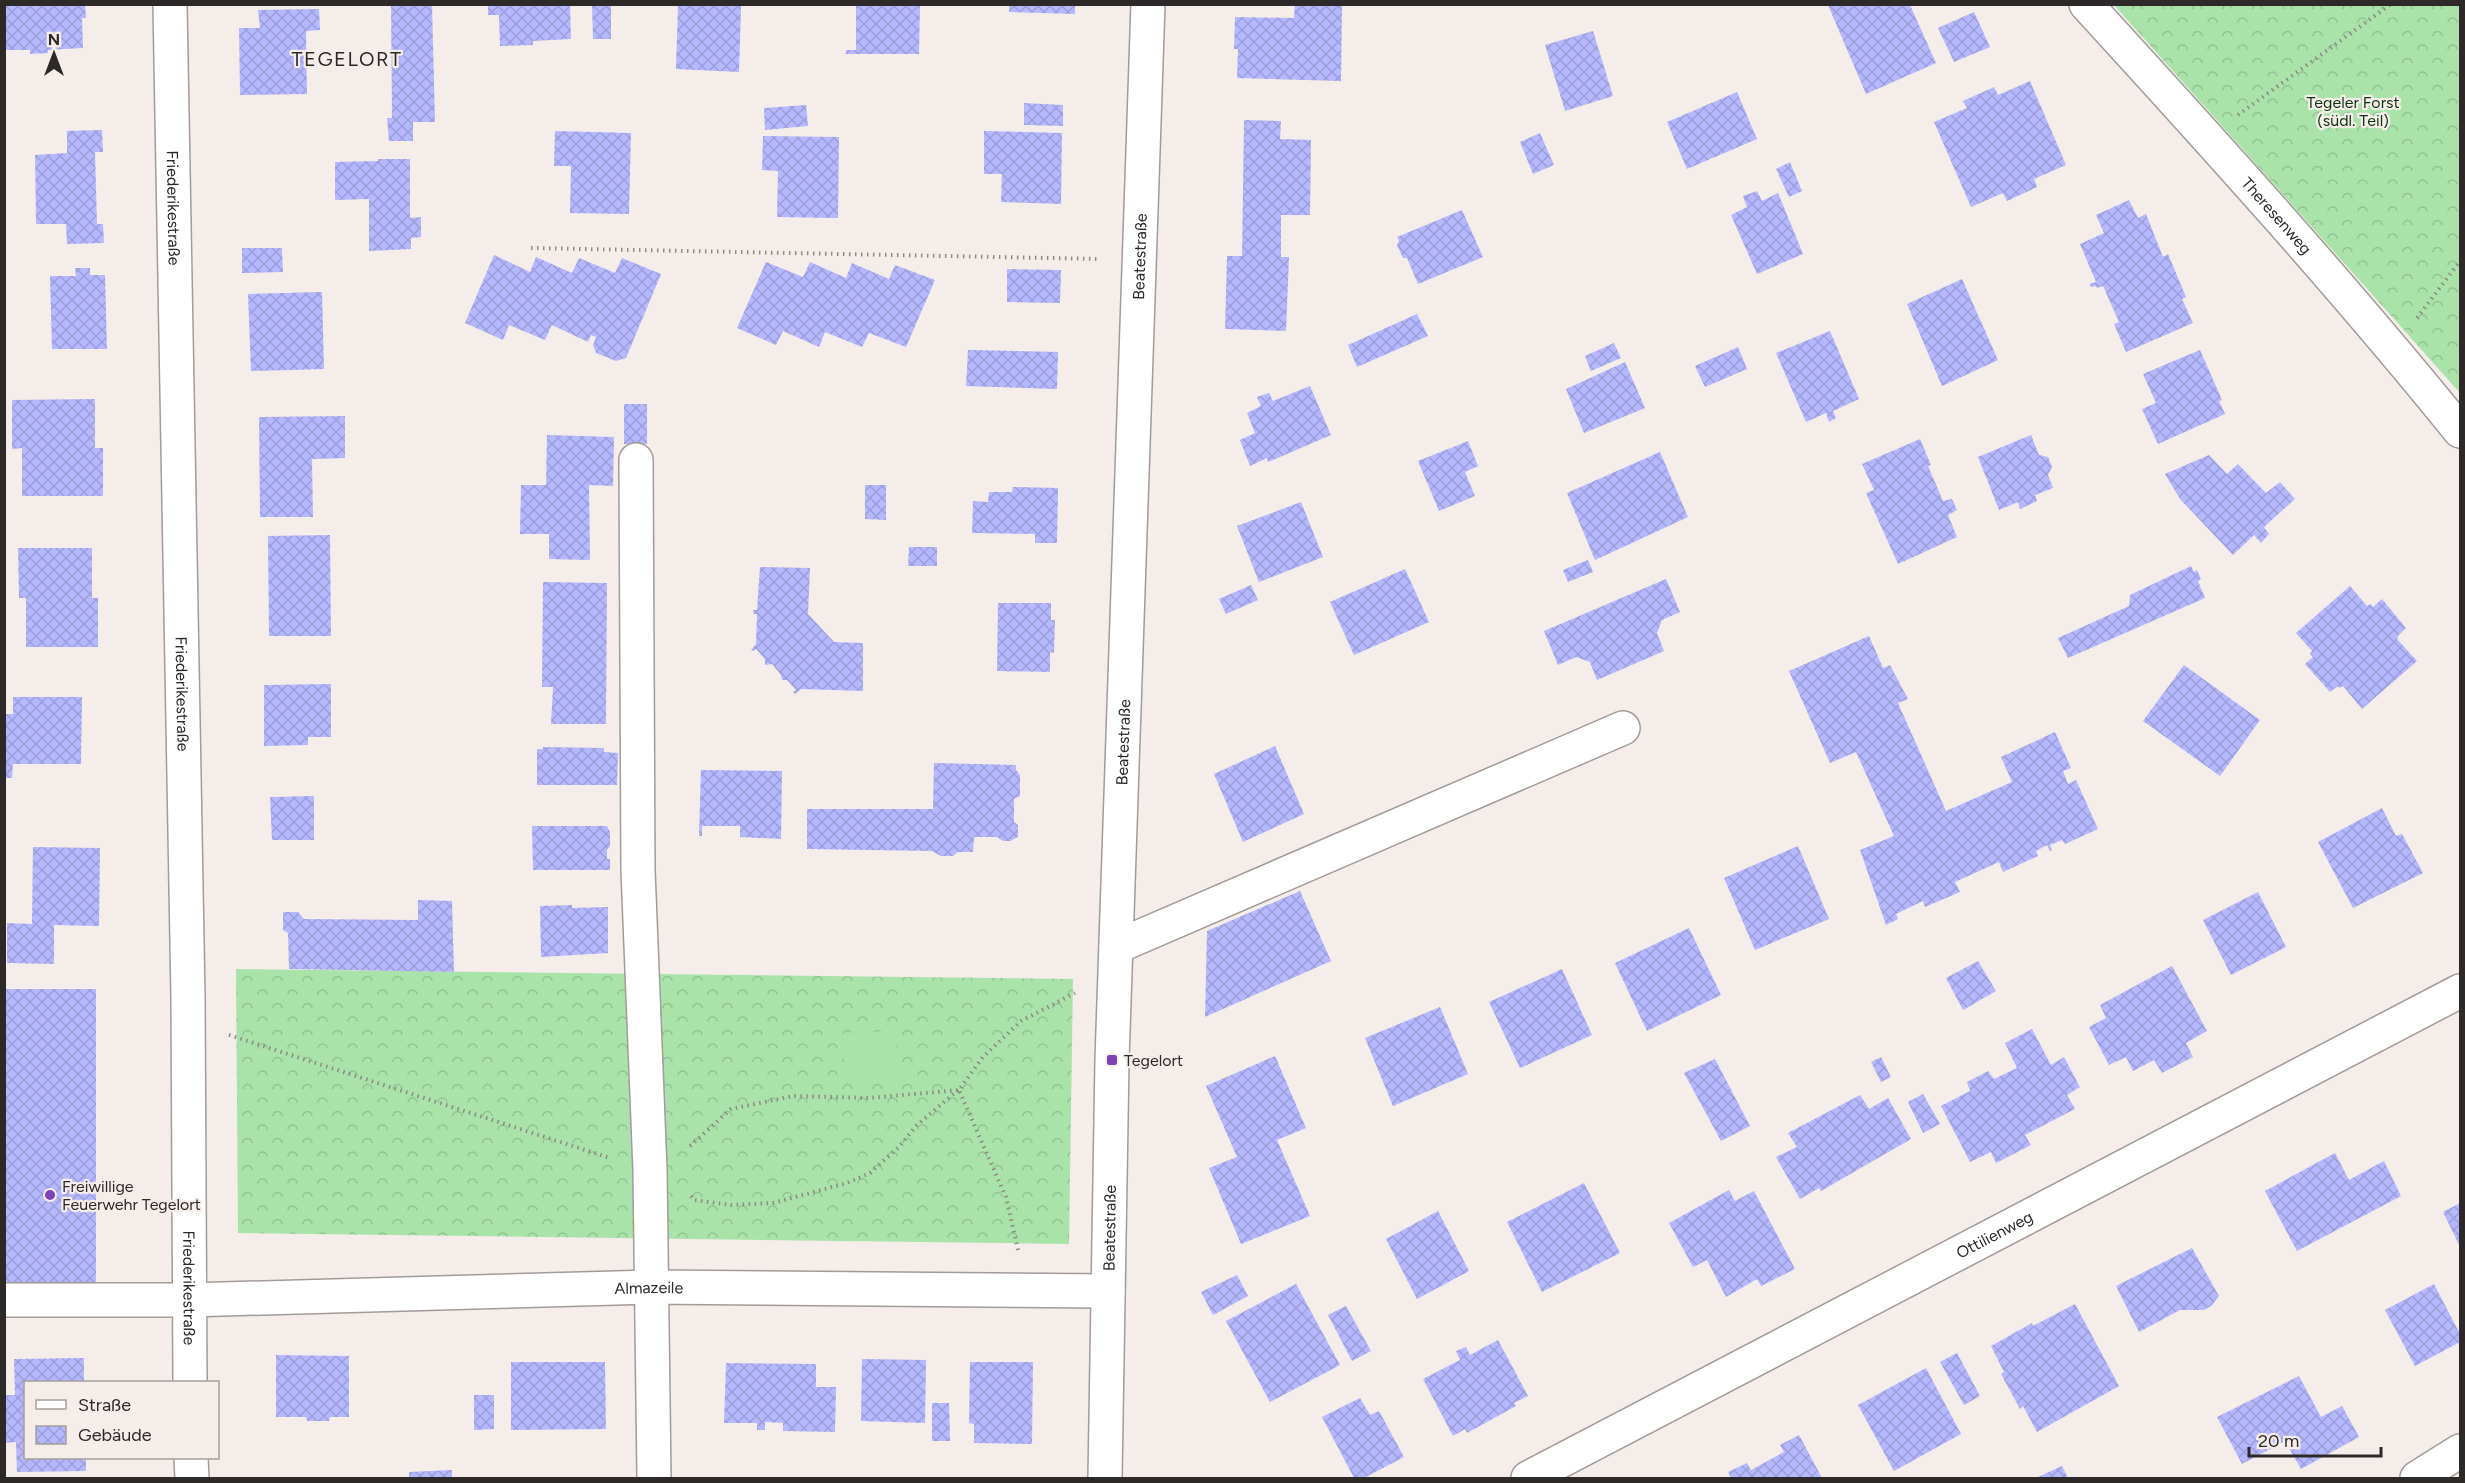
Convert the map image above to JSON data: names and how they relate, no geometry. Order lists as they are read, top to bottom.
{
  "streets": {
    "street": [
      "Friederikestraße",
      "Theresenweg",
      "Beatestraße",
      "Ottilienweg",
      "Almazeile"
    ]
  },
  "crossings": [
    ["Friederikestraße", "Almazeile"],
    ["Beatestraße", "Almazeile"]
  ],
  "districts": ["TEGELORT"],
  "parks": ["Tegeler Forst (südl. Teil)"],
  "places": {
    "transit": ["Tegelort"],
    "other": ["Freiwillige Feuerwehr Tegelort"]
  },
  "legend": ["Straße", "Gebäude"],
  "scale_bar": "20 m",
  "north": "top"
}
